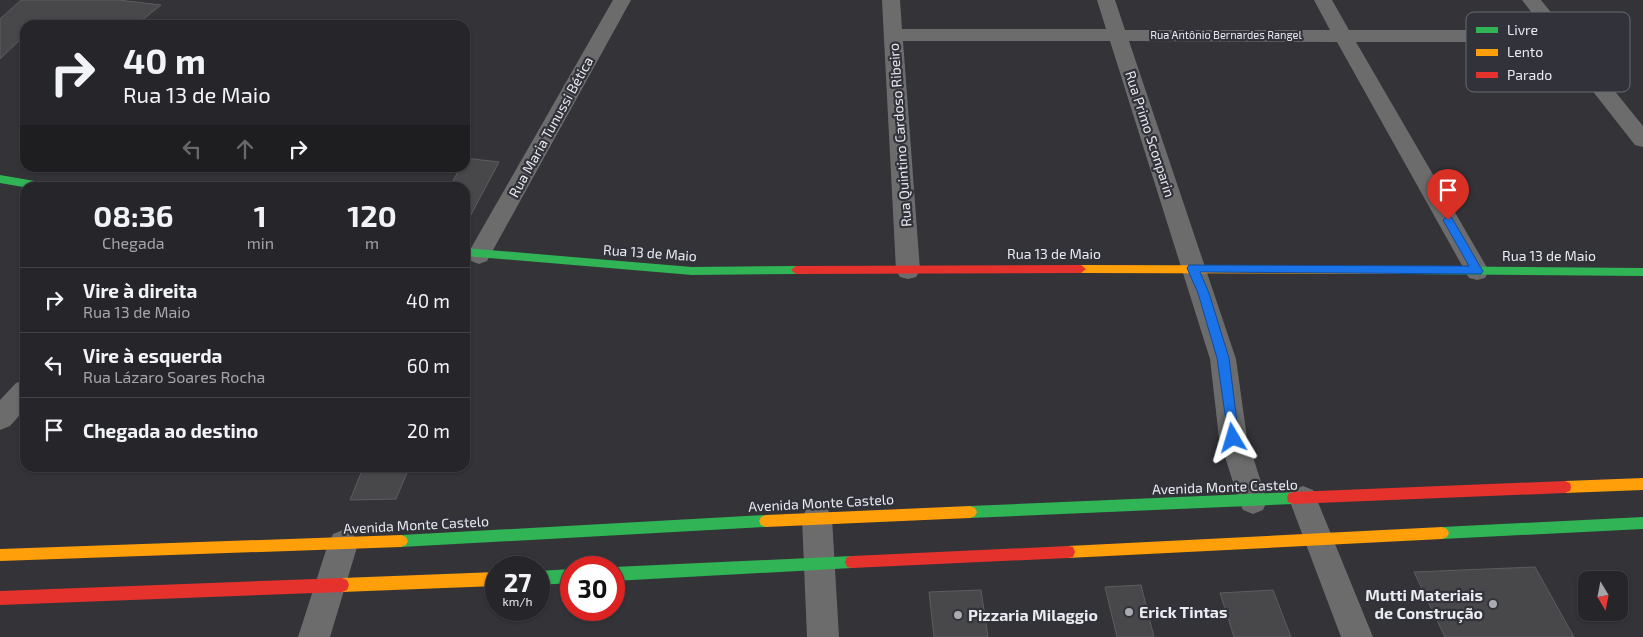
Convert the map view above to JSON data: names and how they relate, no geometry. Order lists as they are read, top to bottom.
{
  "streets": {
    "main road": ["Rua 13 de Maio", "Avenida Monte Castelo"],
    "street": [
      "Rua Antônio Bernardes Rangel",
      "Rua Maria Tunussi Bética",
      "Rua Primo Sconparin",
      "Rua Quintino Cardoso Ribeiro"
    ]
  },
  "crossings": [
    ["Rua Antônio Bernardes Rangel", "Rua Primo Sconparin"],
    ["Rua Antônio Bernardes Rangel", "Rua Quintino Cardoso Ribeiro"],
    ["Rua Maria Tunussi Bética", "Rua 13 de Maio"],
    ["Rua Primo Sconparin", "Rua 13 de Maio"],
    ["Rua Primo Sconparin", "Avenida Monte Castelo"],
    ["Rua Quintino Cardoso Ribeiro", "Rua 13 de Maio"]
  ],
  "places": ["Mutti Materiais de Construção", "Erick Tintas", "Pizzaria Milaggio"],
  "legend": ["Livre", "Lento", "Parado"],
  "north": "bottom",
  "page": {
    "turn": ["40 m", "Rua 13 de Maio"],
    "eta": [
      "08:36",
      "Chegada",
      "1",
      "min",
      "120",
      "m"
    ],
    "list": [
      {
        "name": "Vire à direita",
        "note": "Rua 13 de Maio",
        "value": "40 m"
      },
      {
        "name": "Vire à esquerda",
        "note": "Rua Lázaro Soares Rocha",
        "value": "60 m"
      },
      {
        "name": "Chegada ao destino",
        "value": "20 m"
      }
    ],
    "speed": "27 km/h",
    "limit": "30"
  }
}
